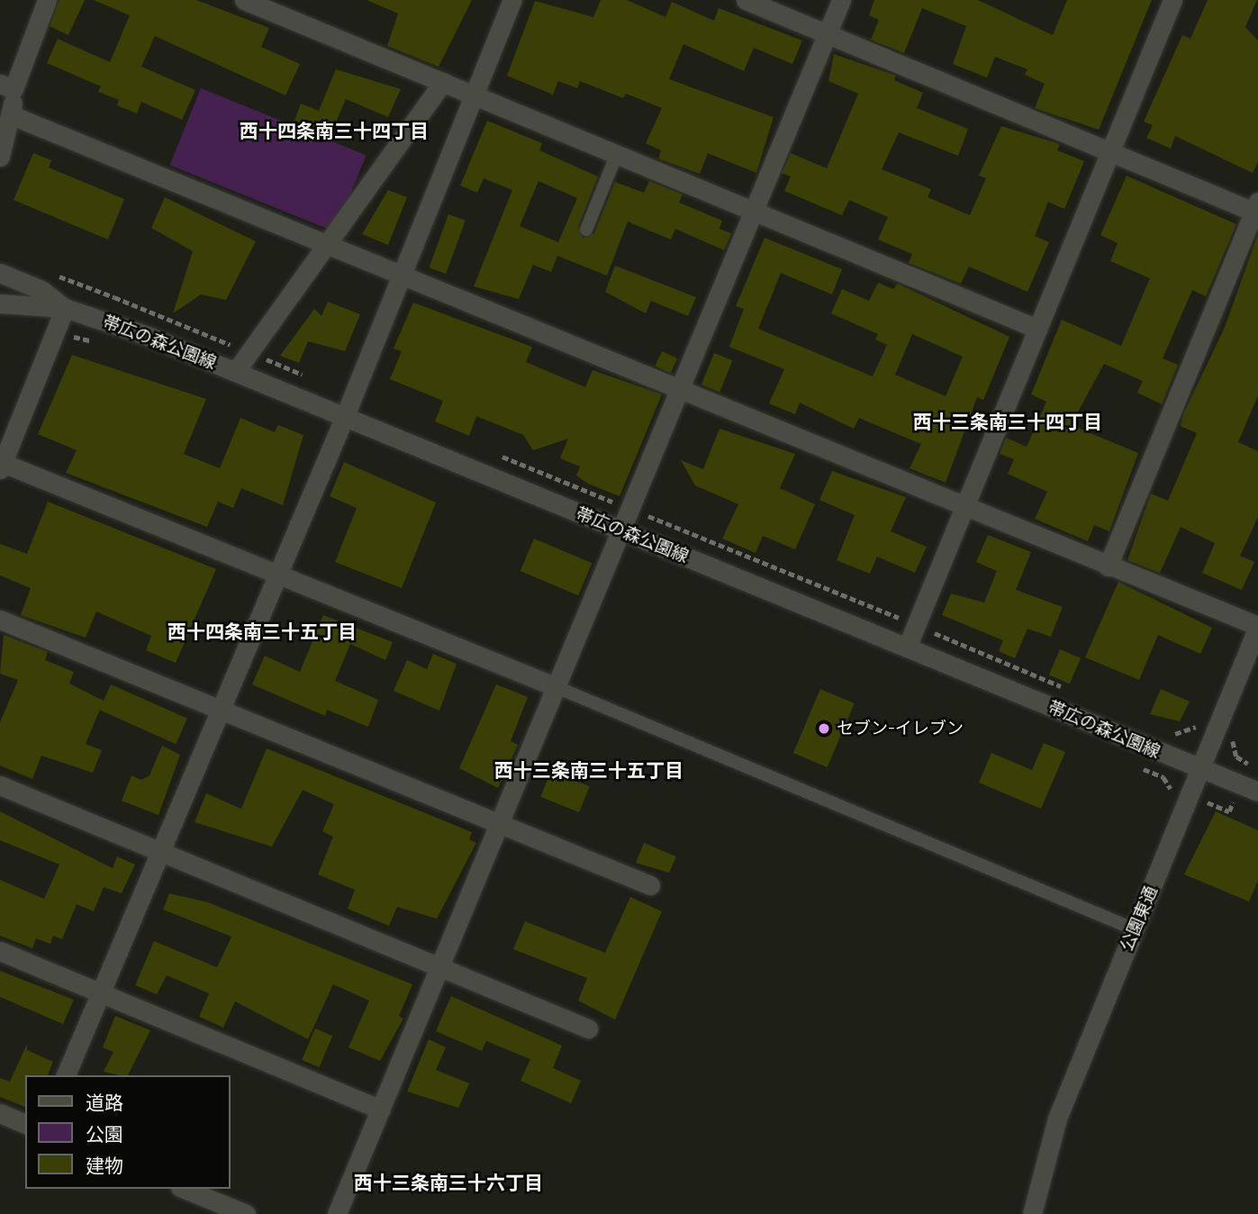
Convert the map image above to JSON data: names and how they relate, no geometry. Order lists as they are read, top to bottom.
{
  "streets": {
    "street": ["帯広の森公園線", "公園東通"]
  },
  "crossings": [
    ["帯広の森公園線", "公園東通"]
  ],
  "districts": [
    "西十四条南三十四丁目",
    "西十三条南三十四丁目",
    "西十四条南三十五丁目",
    "西十三条南三十五丁目",
    "西十三条南三十六丁目"
  ],
  "places": ["セブン-イレブン"],
  "legend": ["道路", "公園", "建物"]
}
